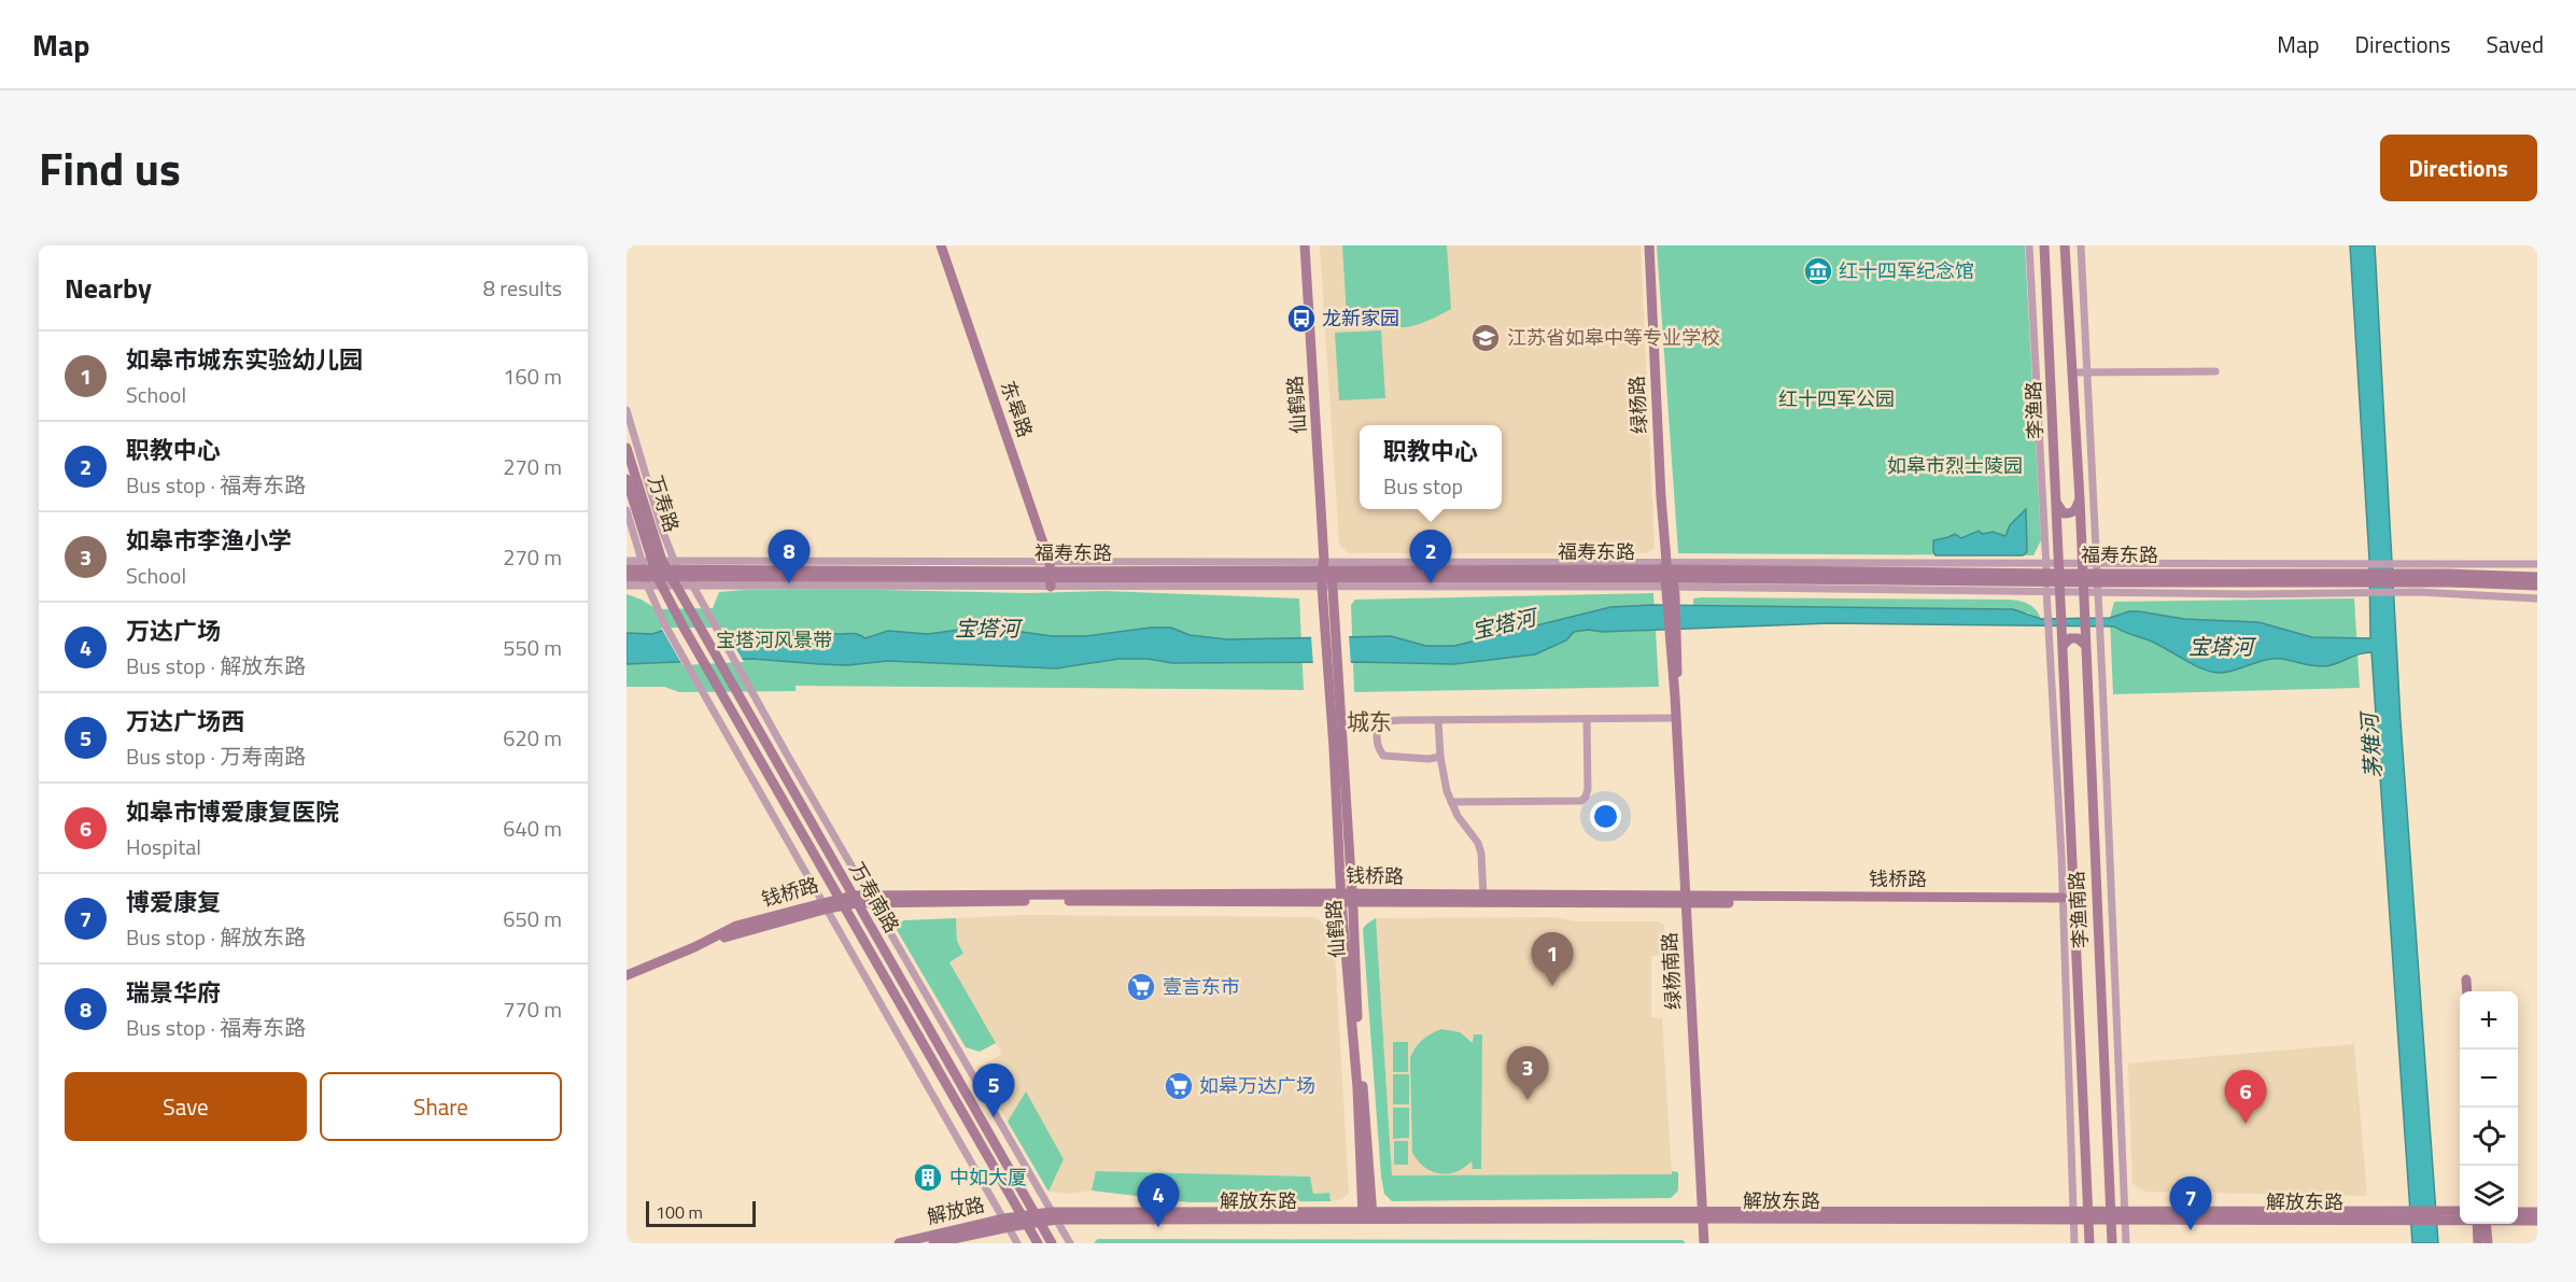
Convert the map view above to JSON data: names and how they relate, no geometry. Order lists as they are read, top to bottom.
{
  "streets": {
    "street": [
      "仙鹤路",
      "绿杨路",
      "东皋路",
      "李渔路",
      "万寿路",
      "福寿东路",
      "钱桥路",
      "万寿南路",
      "李渔南路",
      "绿杨南路",
      "解放东路",
      "解放路"
    ]
  },
  "crossings": [
    ["仙鹤路", "福寿东路"],
    ["仙鹤路", "钱桥路"],
    ["仙鹤路", "解放东路"],
    ["绿杨路", "福寿东路"],
    ["绿杨路", "绿杨南路"],
    ["东皋路", "福寿东路"],
    ["李渔路", "福寿东路"],
    ["李渔路", "李渔南路"],
    ["万寿路", "福寿东路"],
    ["万寿路", "万寿南路"],
    ["福寿东路", "万寿南路"],
    ["福寿东路", "李渔南路"],
    ["福寿东路", "绿杨南路"],
    ["钱桥路", "万寿南路"],
    ["钱桥路", "绿杨南路"],
    ["万寿南路", "解放东路"],
    ["万寿南路", "解放路"],
    ["李渔南路", "解放东路"],
    ["绿杨南路", "解放东路"],
    ["解放东路", "解放路"]
  ],
  "districts": ["城东"],
  "water": ["宝塔河", "茅雉河"],
  "parks": ["红十四军公园", "如皋市烈士陵园", "宝塔河风景带"],
  "places": {
    "museum": ["红十四军纪念馆"],
    "bus stop": ["龙新家园"],
    "school or university": ["江苏省如皋中等专业学校"],
    "supermarket": ["壹言东市", "如皋万达广场"],
    "building": ["中如大厦"]
  },
  "scale_bar": "100 m",
  "page": {
    "header": "Map",
    "nav": ["Map", "Directions", "Saved"],
    "title": "Find us",
    "buttons": [
      "Directions",
      ["Save", "Share"]
    ],
    "heading": ["Nearby", "8 results"],
    "list": [
      {
        "mark": "1",
        "name": "如皋市城东实验幼儿园",
        "note": "School",
        "value": "160 m"
      },
      {
        "mark": "2",
        "name": "职教中心",
        "note": "Bus stop · 福寿东路",
        "value": "270 m"
      },
      {
        "mark": "3",
        "name": "如皋市李渔小学",
        "note": "School",
        "value": "270 m"
      },
      {
        "mark": "4",
        "name": "万达广场",
        "note": "Bus stop · 解放东路",
        "value": "550 m"
      },
      {
        "mark": "5",
        "name": "万达广场西",
        "note": "Bus stop · 万寿南路",
        "value": "620 m"
      },
      {
        "mark": "6",
        "name": "如皋市博爱康复医院",
        "note": "Hospital",
        "value": "640 m"
      },
      {
        "mark": "7",
        "name": "博爱康复",
        "note": "Bus stop · 解放东路",
        "value": "650 m"
      },
      {
        "mark": "8",
        "name": "瑞景华府",
        "note": "Bus stop · 福寿东路",
        "value": "770 m"
      }
    ],
    "popup": ["职教中心", "Bus stop"],
    "pins": [
      "2",
      "8",
      "1",
      "3",
      "5",
      "6",
      "4",
      "7"
    ],
    "map_buttons": ["+", "−"],
    "scale": "100 m"
  }
}
